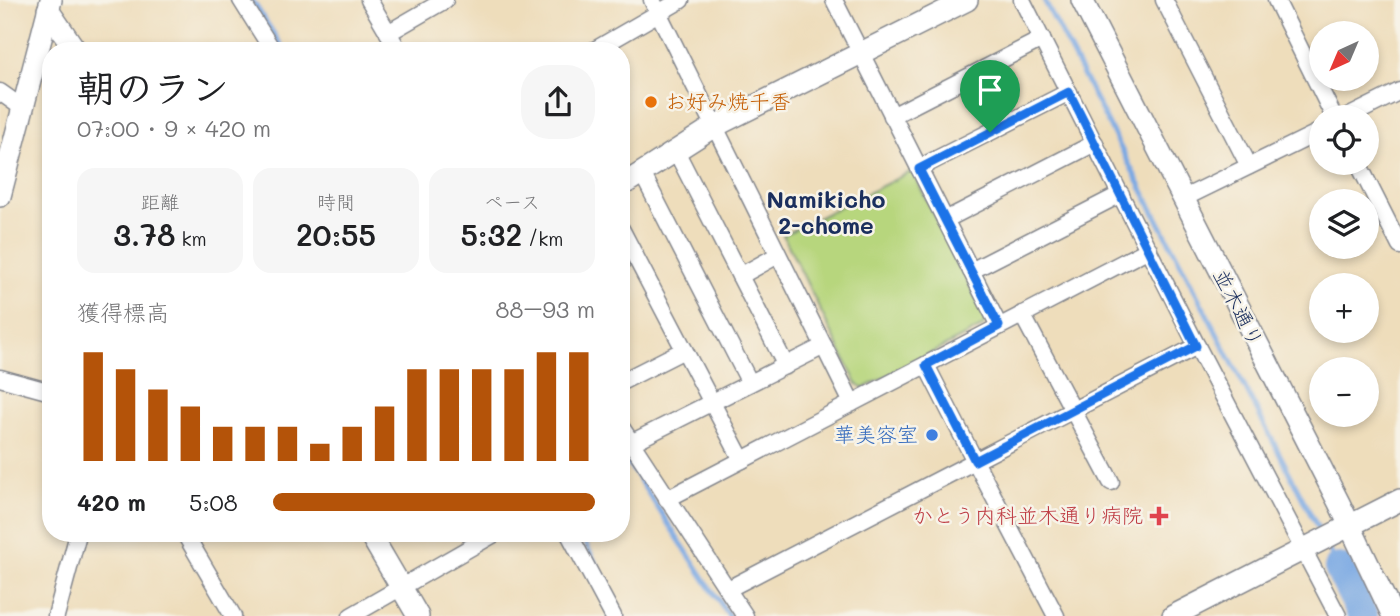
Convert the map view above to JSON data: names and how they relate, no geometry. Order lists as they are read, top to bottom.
{
  "streets": {
    "street": ["並木通り"]
  },
  "districts": ["Namikicho 2-chome"],
  "places": {
    "other": ["お好み焼千香", "華美容室"],
    "health": ["かとう内科並木通り病院"]
  },
  "north": "bottom left",
  "page": {
    "map_buttons": ["+", "−"],
    "heading": ["朝のラン", "07:00 · 9 × 420 m"],
    "stats": [
      ["距離", "3.78 km"],
      ["時間", "20:55"],
      ["ペース", "5:32 /km"]
    ],
    "chart": ["獲得標高", "88–93 m"],
    "list": [
      {
        "name": "420 m",
        "note": "5:08"
      }
    ]
  }
}
